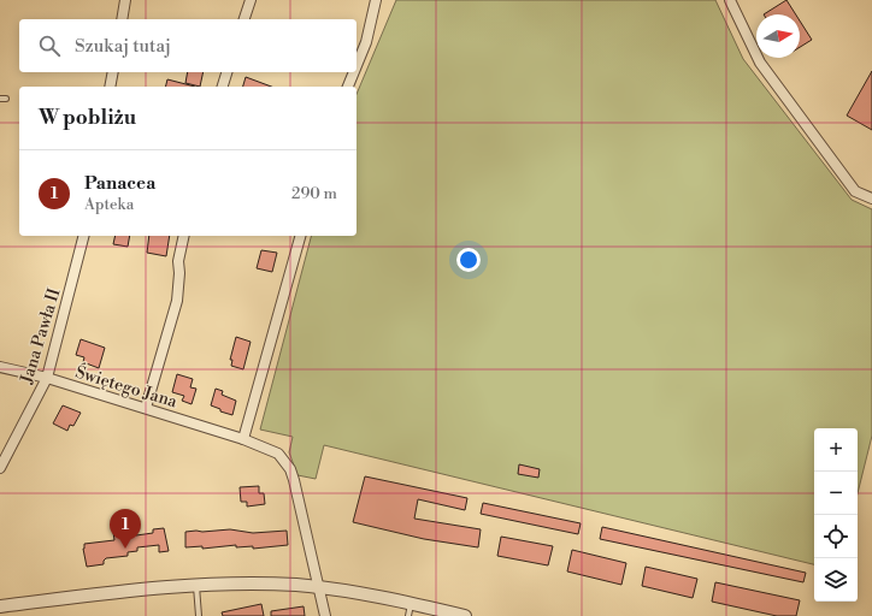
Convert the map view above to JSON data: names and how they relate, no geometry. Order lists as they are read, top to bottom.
{
  "streets": {
    "street": ["Jana Pawła II", "Świętego Jana"]
  },
  "crossings": [
    ["Jana Pawła II", "Świętego Jana"]
  ],
  "north": "right",
  "page": {
    "search": "Szukaj tutaj",
    "heading": "W pobliżu",
    "list": [
      {
        "mark": "1",
        "name": "Panacea",
        "note": "Apteka",
        "value": "290 m"
      }
    ],
    "map_buttons": ["+", "−"],
    "pins": "1"
  }
}
